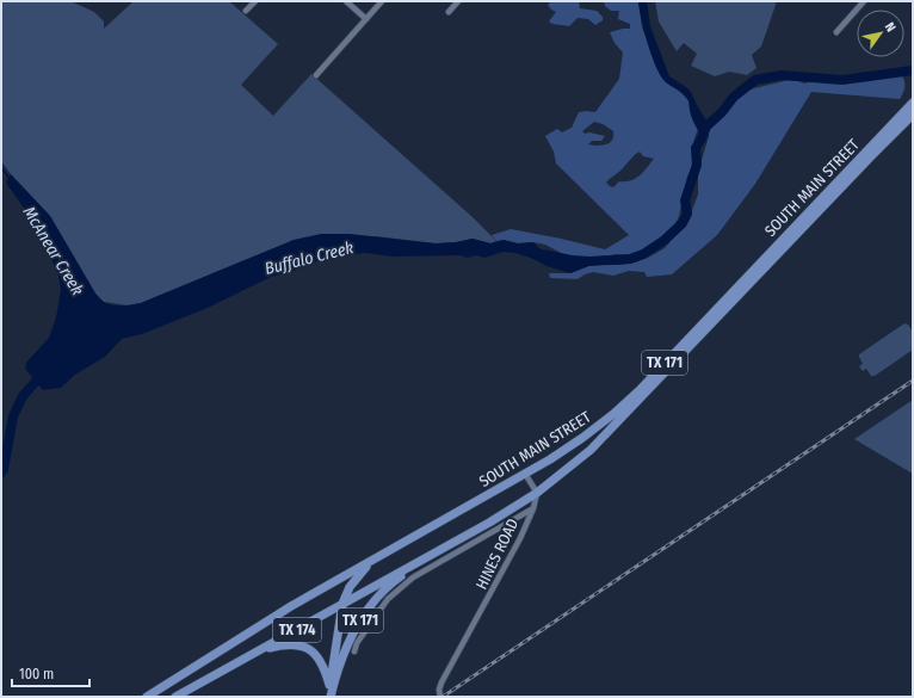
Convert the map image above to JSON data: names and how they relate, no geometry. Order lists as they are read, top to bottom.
{
  "streets": {
    "main road": ["SOUTH MAIN STREET", "TX 171", "TX 174"],
    "street": ["HINES ROAD"]
  },
  "crossings": [
    ["SOUTH MAIN STREET", "TX 171"],
    ["SOUTH MAIN STREET", "HINES ROAD"]
  ],
  "water": ["McAnear Creek", "Buffalo Creek"],
  "scale_bar": "100 m",
  "north": "top right"
}
